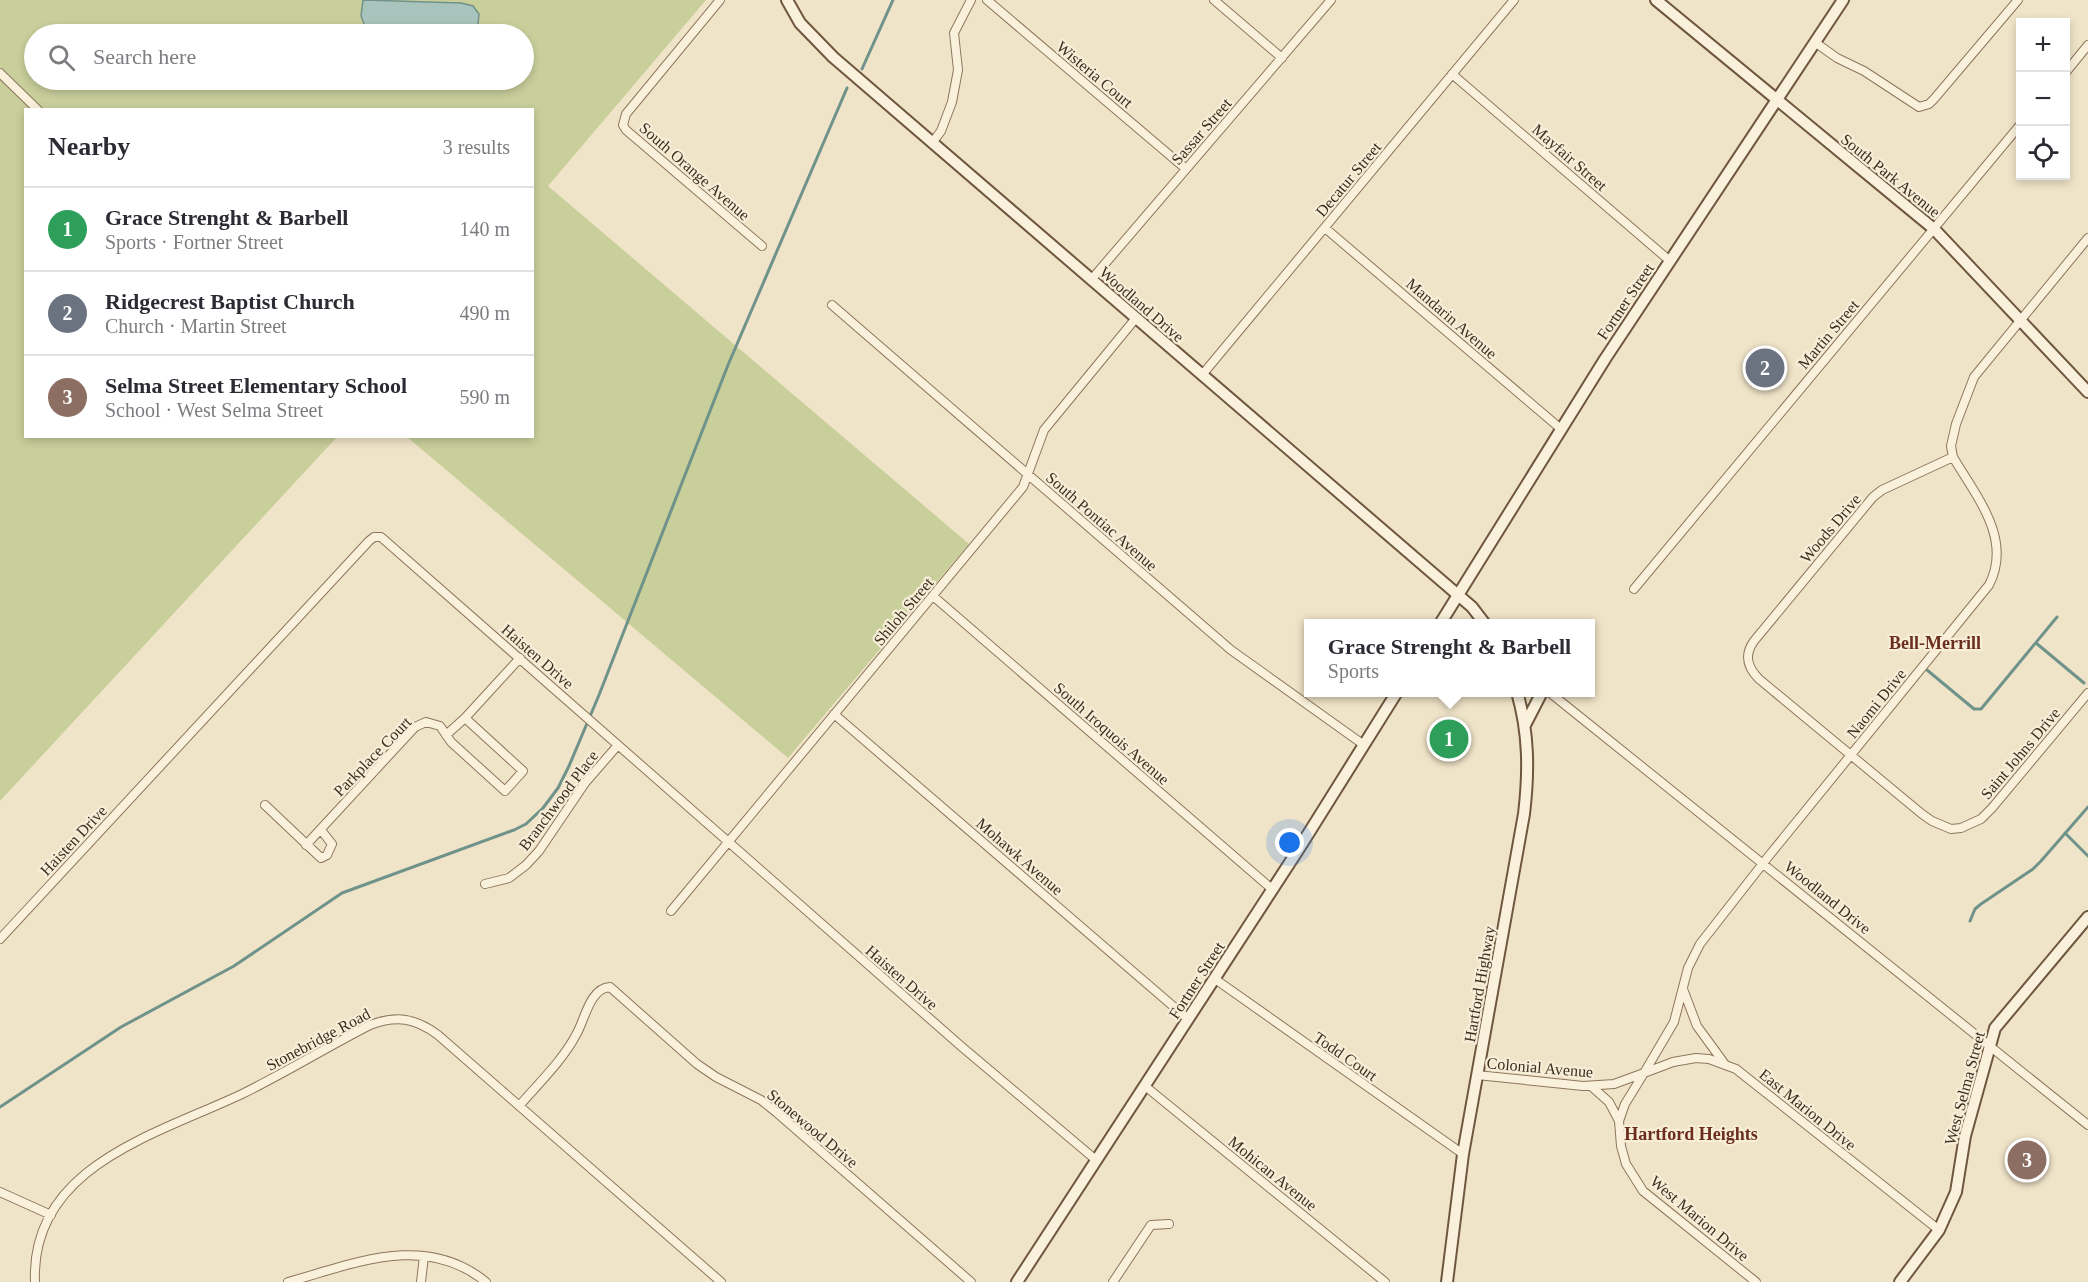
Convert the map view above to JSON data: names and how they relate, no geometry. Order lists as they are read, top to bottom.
{
  "streets": {
    "street": [
      "Wisteria Court",
      "Sassar Street",
      "Mayfair Street",
      "South Orange Avenue",
      "South Park Avenue",
      "Decatur Street",
      "Fortner Street",
      "Woodland Drive",
      "Mandarin Avenue",
      "Martin Street",
      "South Pontiac Avenue",
      "Woods Drive",
      "Shiloh Street",
      "Haisten Drive",
      "Naomi Drive",
      "South Iroquois Avenue",
      "Saint Johns Drive",
      "Parkplace Court",
      "Branchwood Place",
      "Mohawk Avenue",
      "Hartford Highway",
      "Stonebridge Road",
      "Todd Court",
      "Colonial Avenue",
      "West Selma Street",
      "East Marion Drive",
      "Stonewood Drive",
      "Mohican Avenue",
      "West Marion Drive"
    ]
  },
  "crossings": [
    ["Wisteria Court", "Sassar Street"],
    ["Sassar Street", "Woodland Drive"],
    ["Mayfair Street", "Decatur Street"],
    ["Mayfair Street", "Fortner Street"],
    ["South Park Avenue", "Fortner Street"],
    ["South Park Avenue", "Martin Street"],
    ["Decatur Street", "Woodland Drive"],
    ["Decatur Street", "Mandarin Avenue"],
    ["Fortner Street", "Woodland Drive"],
    ["Fortner Street", "Mandarin Avenue"],
    ["Fortner Street", "South Pontiac Avenue"],
    ["Fortner Street", "Haisten Drive"],
    ["Fortner Street", "South Iroquois Avenue"],
    ["Fortner Street", "Mohawk Avenue"],
    ["Fortner Street", "Todd Court"],
    ["Fortner Street", "Mohican Avenue"],
    ["Woodland Drive", "Shiloh Street"],
    ["Woodland Drive", "Naomi Drive"],
    ["Woodland Drive", "West Selma Street"],
    ["South Pontiac Avenue", "Shiloh Street"],
    ["Woods Drive", "Naomi Drive"],
    ["Woods Drive", "Saint Johns Drive"],
    ["Shiloh Street", "Haisten Drive"],
    ["Shiloh Street", "South Iroquois Avenue"],
    ["Shiloh Street", "Mohawk Avenue"],
    ["Haisten Drive", "Branchwood Place"],
    ["Naomi Drive", "Saint Johns Drive"],
    ["Hartford Highway", "Todd Court"],
    ["Hartford Highway", "Colonial Avenue"],
    ["Stonebridge Road", "Stonewood Drive"],
    ["Colonial Avenue", "East Marion Drive"],
    ["West Selma Street", "East Marion Drive"]
  ],
  "districts": ["Bell-Merrill", "Hartford Heights"],
  "page": {
    "map_buttons": ["+", "−"],
    "search": "Search here",
    "heading": ["Nearby", "3 results"],
    "list": [
      {
        "mark": "1",
        "name": "Grace Strenght & Barbell",
        "note": "Sports · Fortner Street",
        "value": "140 m"
      },
      {
        "mark": "2",
        "name": "Ridgecrest Baptist Church",
        "note": "Church · Martin Street",
        "value": "490 m"
      },
      {
        "mark": "3",
        "name": "Selma Street Elementary School",
        "note": "School · West Selma Street",
        "value": "590 m"
      }
    ],
    "pins": ["2", "1", "3"],
    "popup": ["Grace Strenght & Barbell", "Sports"]
  }
}
